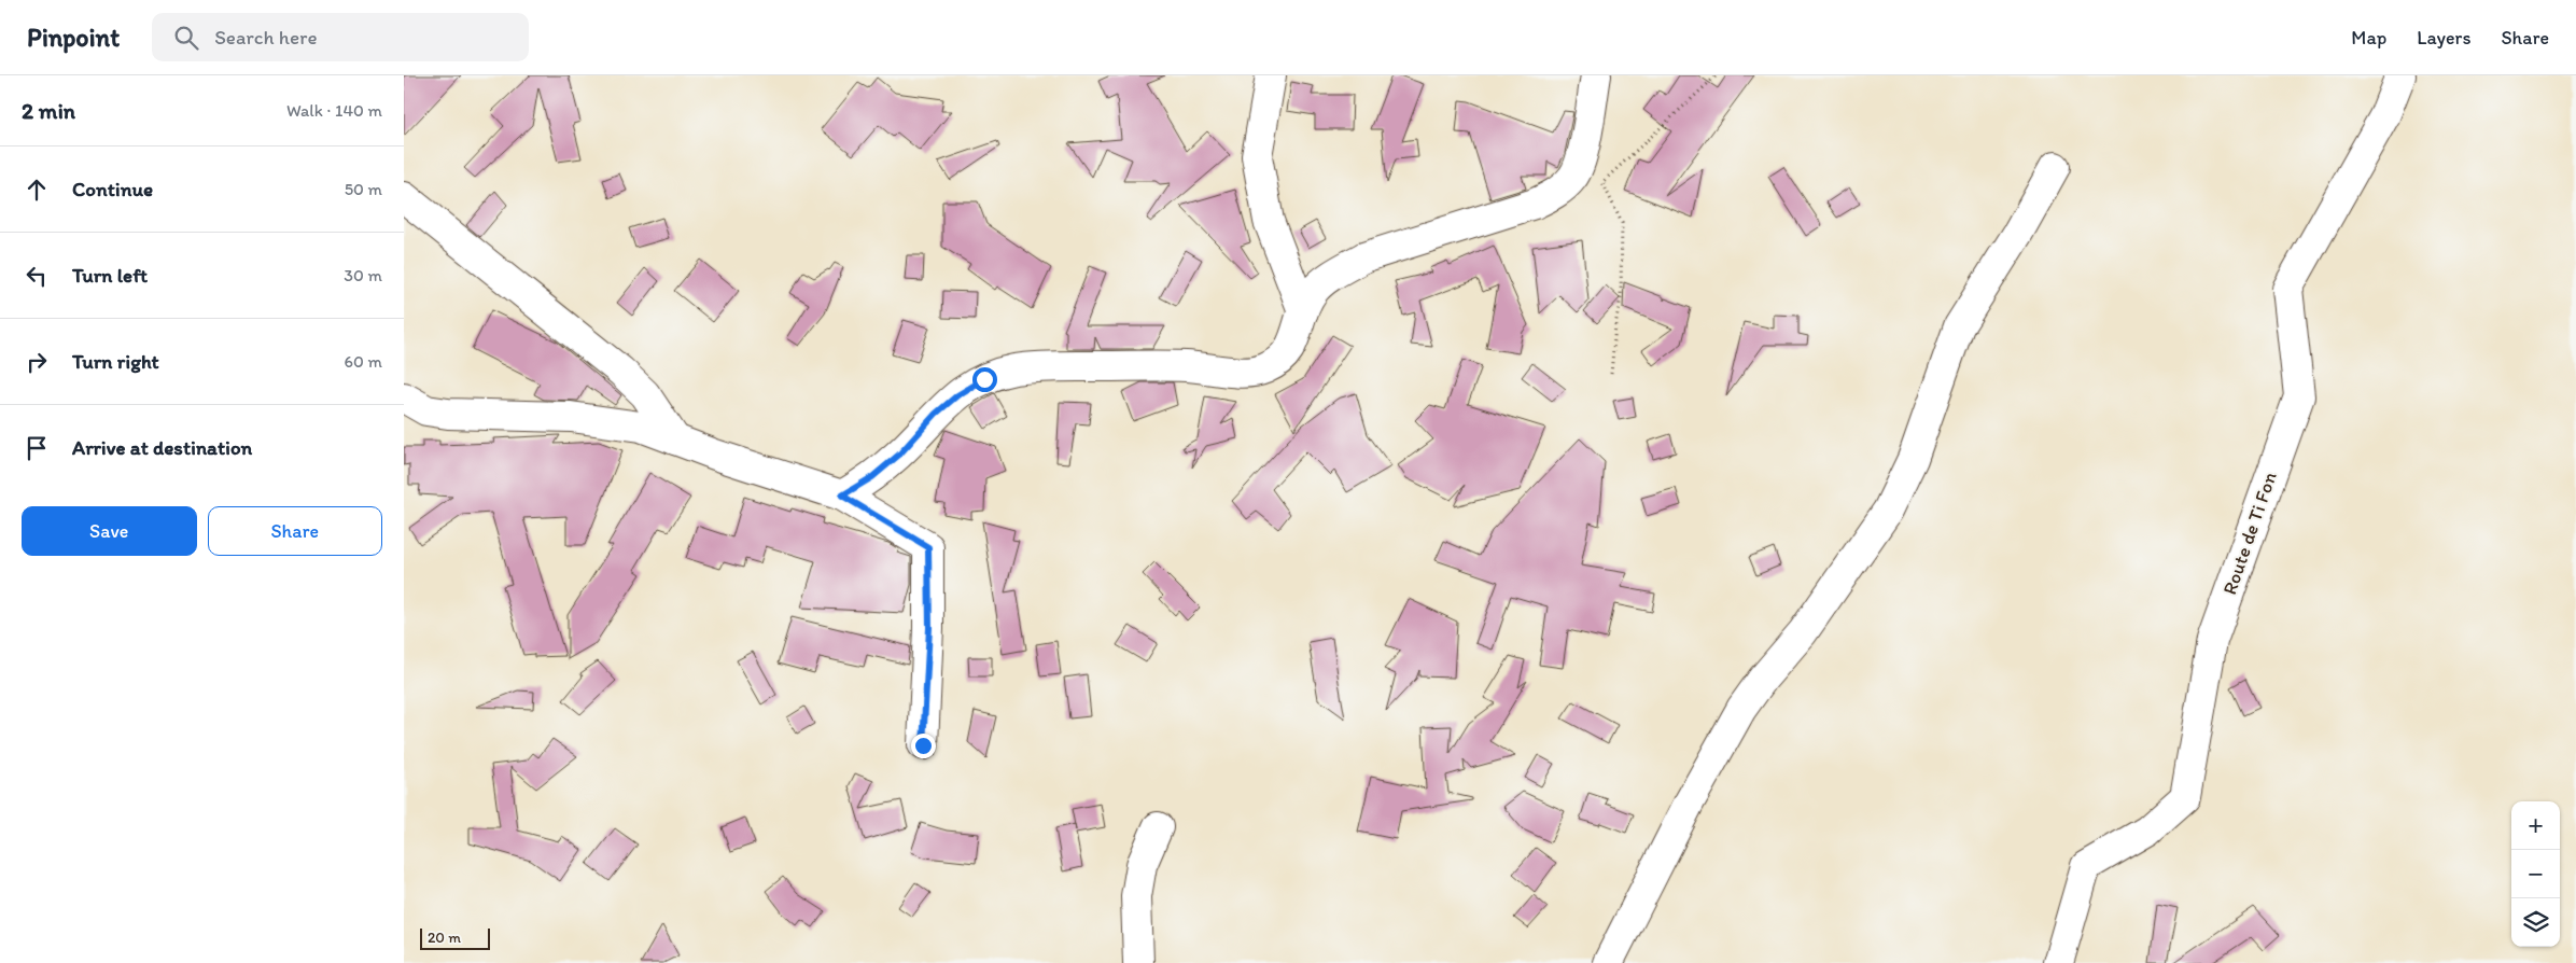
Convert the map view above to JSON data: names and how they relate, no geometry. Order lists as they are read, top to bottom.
{
  "streets": {
    "street": ["Route de Ti Fon"]
  },
  "scale_bar": "20 m",
  "page": {
    "header": "Pinpoint",
    "search": "Search here",
    "nav": ["Map", "Layers", "Share"],
    "heading": ["2 min", "Walk · 140 m"],
    "list": [
      ["Continue", "50 m"],
      ["Turn left", "30 m"],
      ["Turn right", "60 m"],
      "Arrive at destination"
    ],
    "buttons": ["Save", "Share"],
    "map_buttons": ["+", "−"],
    "scale": "20 m"
  }
}
